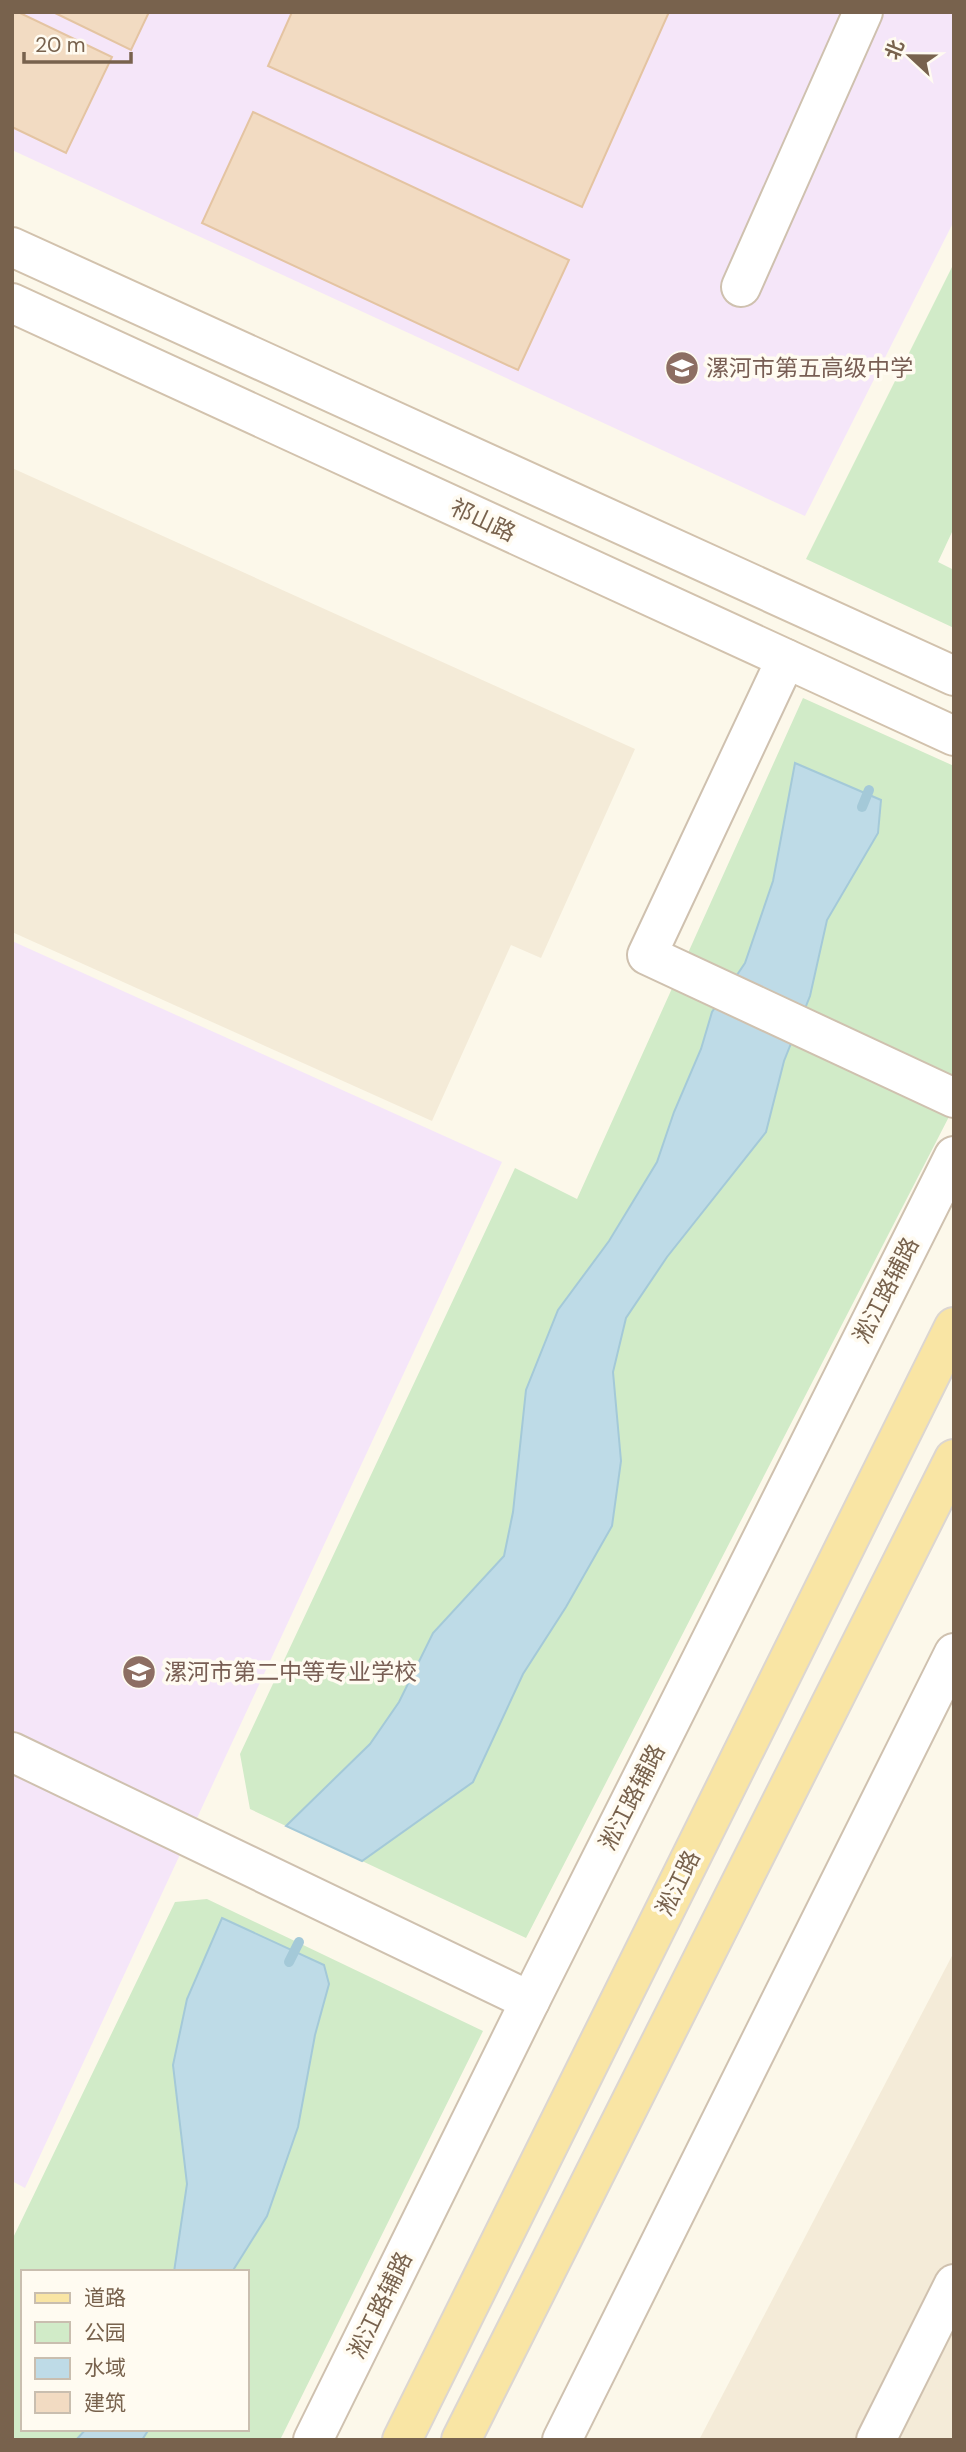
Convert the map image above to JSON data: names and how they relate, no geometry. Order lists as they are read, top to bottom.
{
  "streets": {
    "main road": ["淞江路"],
    "street": ["祁山路", "淞江路辅路"]
  },
  "places": {
    "school or university": ["漯河市第五高级中学", "漯河市第二中等专业学校"]
  },
  "legend": [
    "道路",
    "公园",
    "水域",
    "建筑"
  ],
  "scale_bar": "20 m",
  "north": "left"
}
